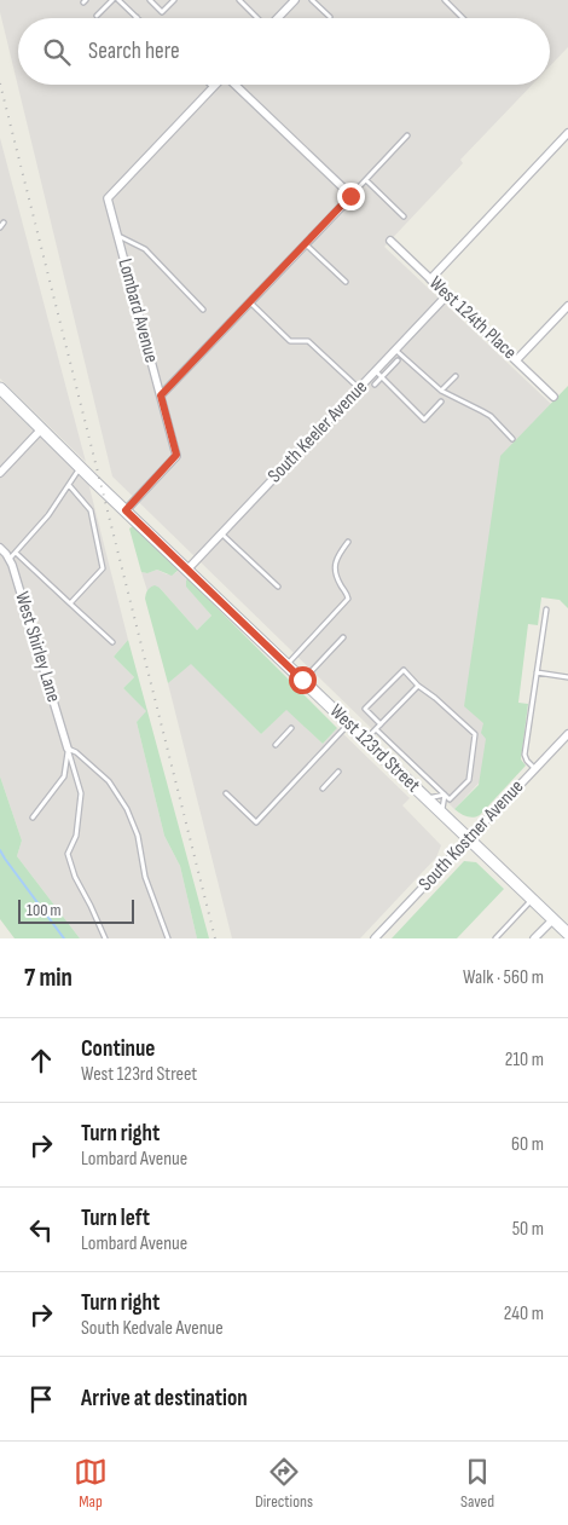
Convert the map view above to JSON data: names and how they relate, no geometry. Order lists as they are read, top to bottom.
{
  "streets": {
    "street": [
      "Lombard Avenue",
      "West 124th Place",
      "South Keeler Avenue",
      "West Shirley Lane",
      "West 123rd Street",
      "South Kostner Avenue"
    ]
  },
  "crossings": [
    ["Lombard Avenue", "West 123rd Street"],
    ["West 124th Place", "South Keeler Avenue"],
    ["South Keeler Avenue", "West 123rd Street"],
    ["West 123rd Street", "South Kostner Avenue"]
  ],
  "scale_bar": "100 m",
  "page": {
    "search": "Search here",
    "scale": "100 m",
    "heading": ["7 min", "Walk · 560 m"],
    "list": [
      ["Continue", "West 123rd Street", "210 m"],
      ["Turn right", "Lombard Avenue", "60 m"],
      ["Turn left", "Lombard Avenue", "50 m"],
      ["Turn right", "South Kedvale Avenue", "240 m"],
      "Arrive at destination"
    ],
    "nav": ["Map", "Directions", "Saved"]
  }
}
